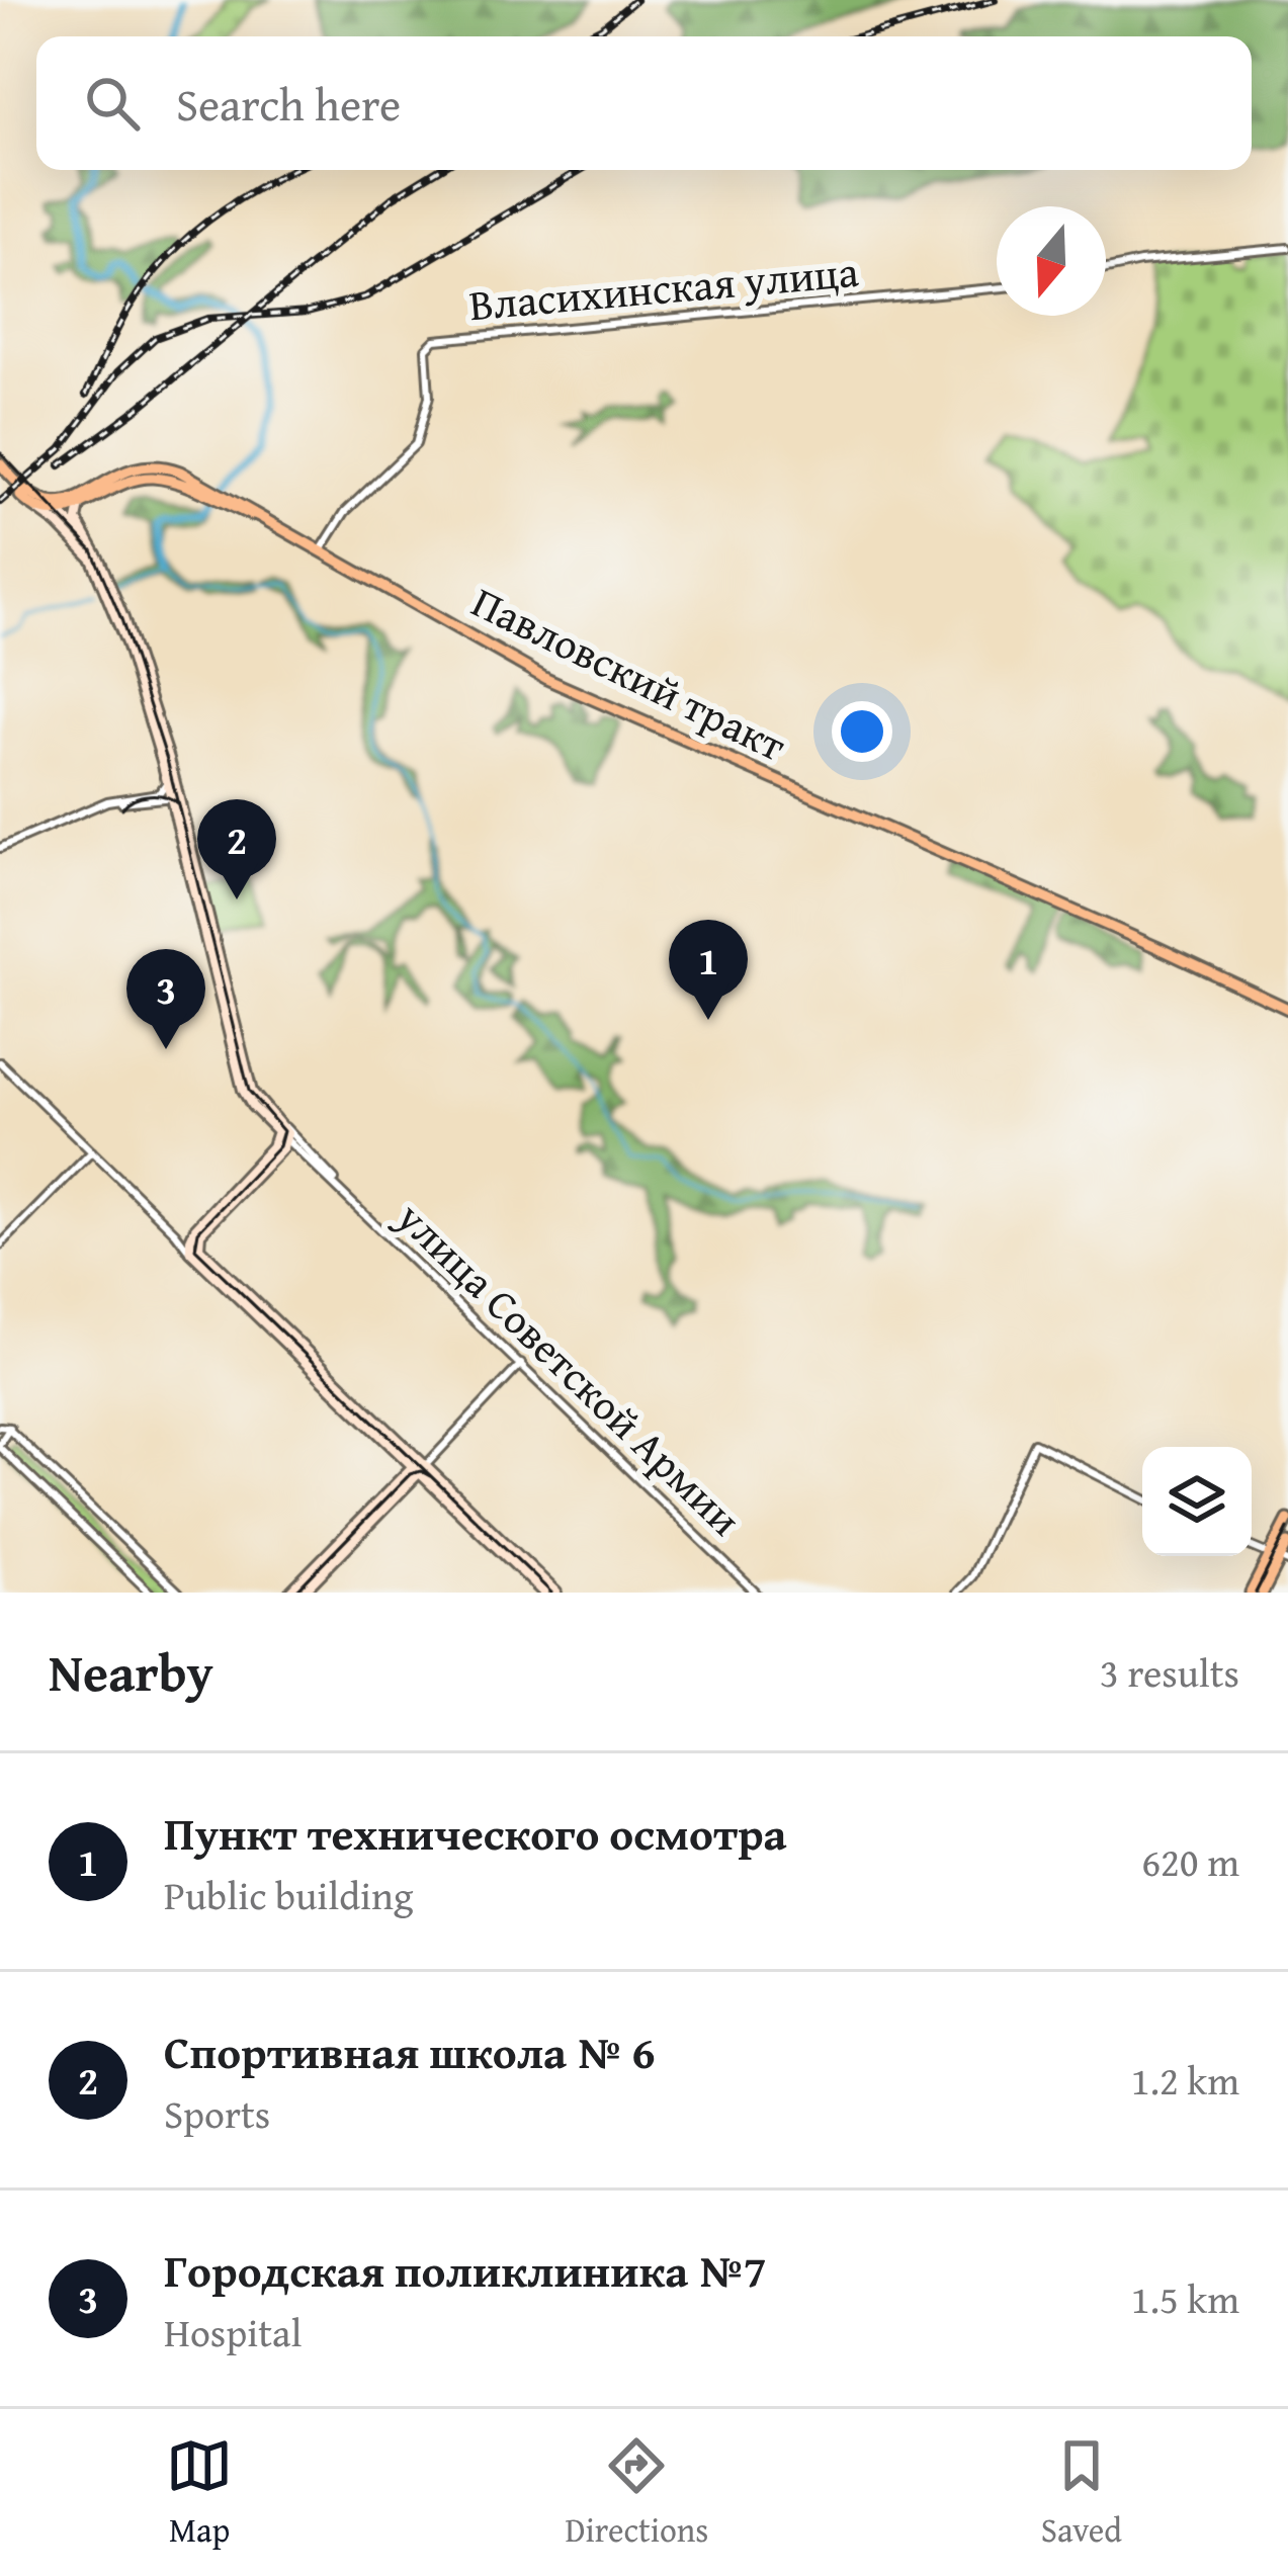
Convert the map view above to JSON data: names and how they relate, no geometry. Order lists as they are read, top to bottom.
{
  "streets": {
    "main road": ["Павловский тракт", "улица Советской Армии"],
    "street": ["Власихинская улица"]
  },
  "crossings": [
    ["Власихинская улица", "Павловский тракт"],
    ["Павловский тракт", "улица Советской Армии"]
  ],
  "north": "bottom",
  "page": {
    "search": "Search here",
    "pins": ["2", "1", "3"],
    "heading": ["Nearby", "3 results"],
    "list": [
      {
        "mark": "1",
        "name": "Пункт технического осмотра",
        "note": "Public building",
        "value": "620 m"
      },
      {
        "mark": "2",
        "name": "Спортивная школа № 6",
        "note": "Sports",
        "value": "1.2 km"
      },
      {
        "mark": "3",
        "name": "Городская поликлиника №7",
        "note": "Hospital",
        "value": "1.5 km"
      }
    ],
    "nav": ["Map", "Directions", "Saved"]
  }
}
